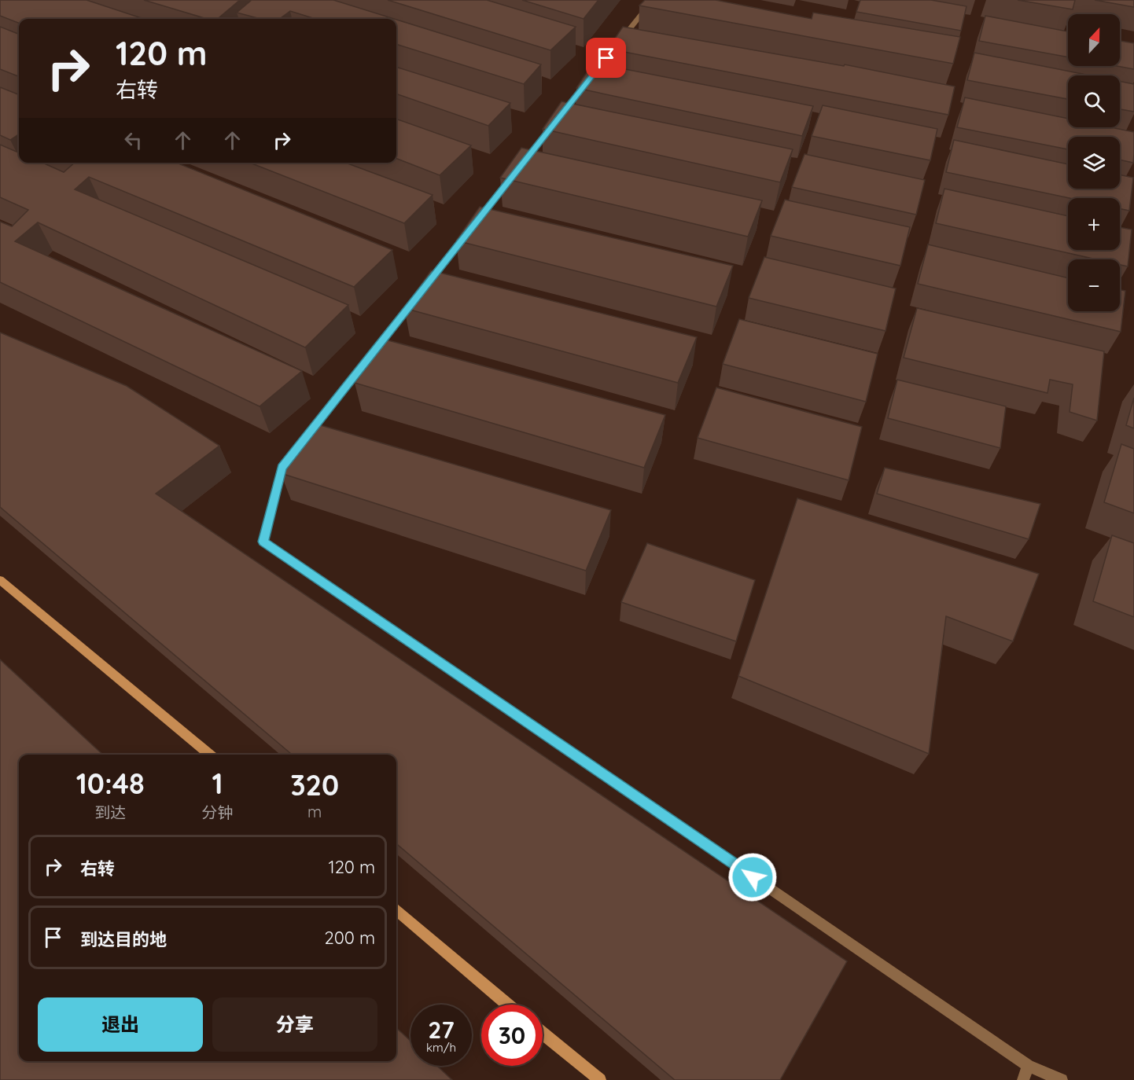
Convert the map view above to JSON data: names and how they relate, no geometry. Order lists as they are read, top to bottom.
{
  "north": "top",
  "page": {
    "map_buttons": ["+", "−"],
    "turn": ["120 m", "右转"],
    "eta": [
      "10:48",
      "到达",
      "1",
      "分钟",
      "320",
      "m"
    ],
    "list": [
      {
        "name": "右转",
        "value": "120 m"
      },
      {
        "name": "到达目的地",
        "value": "200 m"
      }
    ],
    "buttons": ["退出", "分享"],
    "speed": "27 km/h",
    "limit": "30"
  }
}
